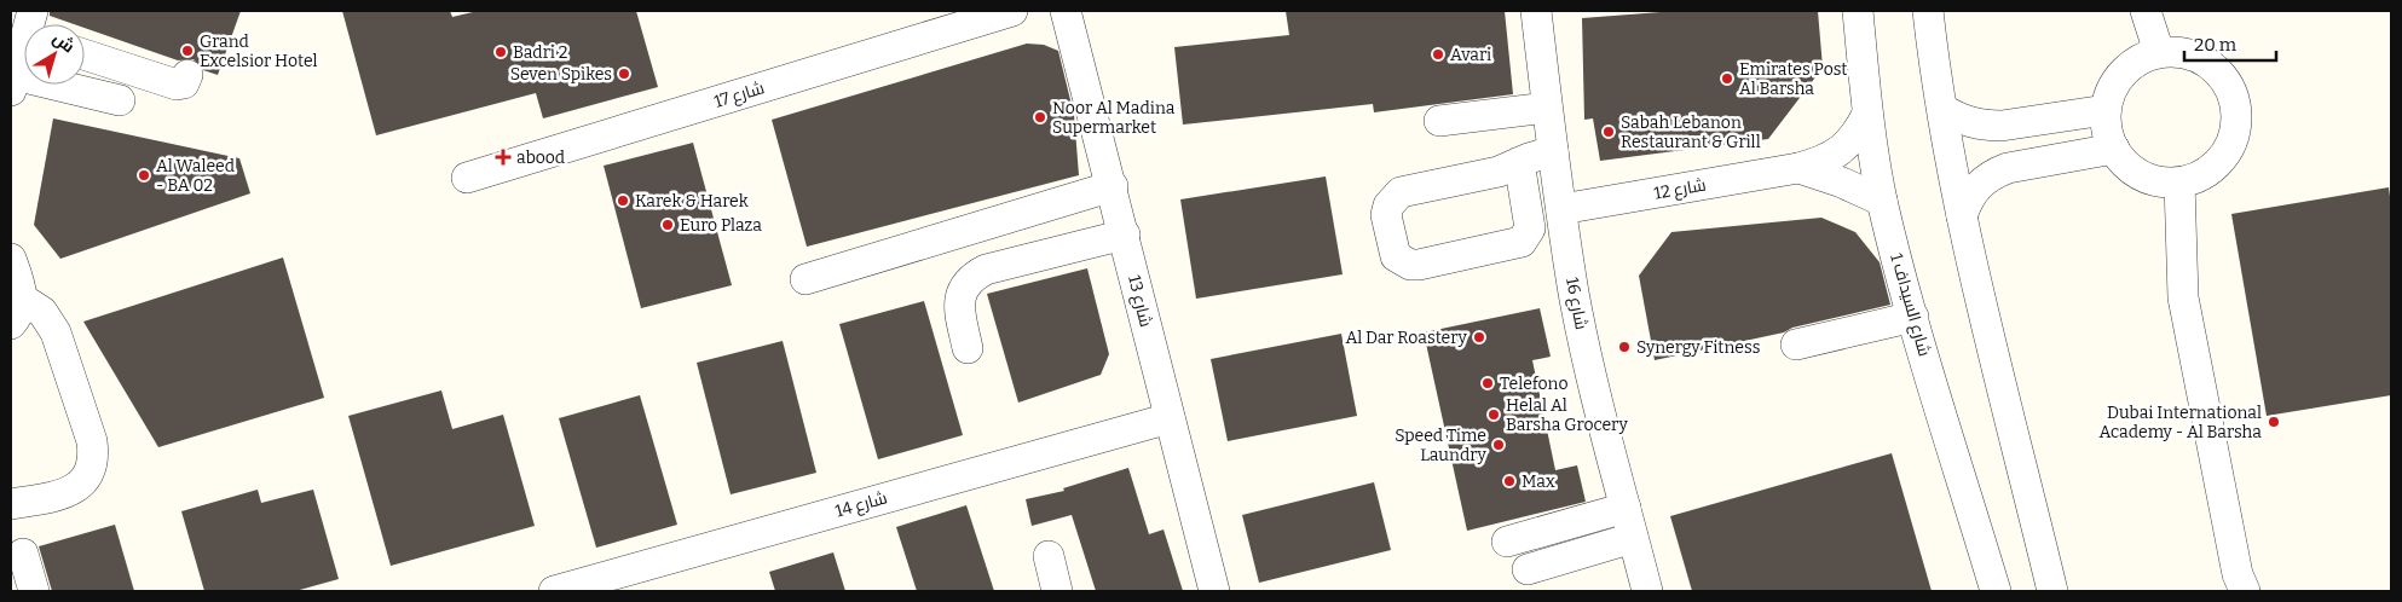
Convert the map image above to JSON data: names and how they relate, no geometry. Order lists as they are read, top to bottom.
{
  "streets": {
    "street": [
      "شارع 17",
      "شارع 12",
      "شارع 13",
      "شارع 16",
      "شارع السيداف 1",
      "شارع 14"
    ]
  },
  "crossings": [
    ["شارع 12", "شارع 16"],
    ["شارع 12", "شارع السيداف 1"],
    ["شارع 13", "شارع 14"]
  ],
  "places": {
    "other": [
      "Grand Excelsior Hotel",
      "Badri 2",
      "Avari",
      "Seven Spikes",
      "Emirates Post Al Barsha",
      "Noor Al Madina Supermarket",
      "Sabah Lebanon Restaurant & Grill",
      "Al Waleed - BA 02",
      "Karek & Harek",
      "Euro Plaza",
      "Al Dar Roastery",
      "Synergy Fitness",
      "Telefono",
      "Helal Al Barsha Grocery",
      "Dubai International Academy - Al Barsha",
      "Speed Time Laundry",
      "Max"
    ],
    "health": ["abood"]
  },
  "scale_bar": "20 m",
  "north": "top right"
}
